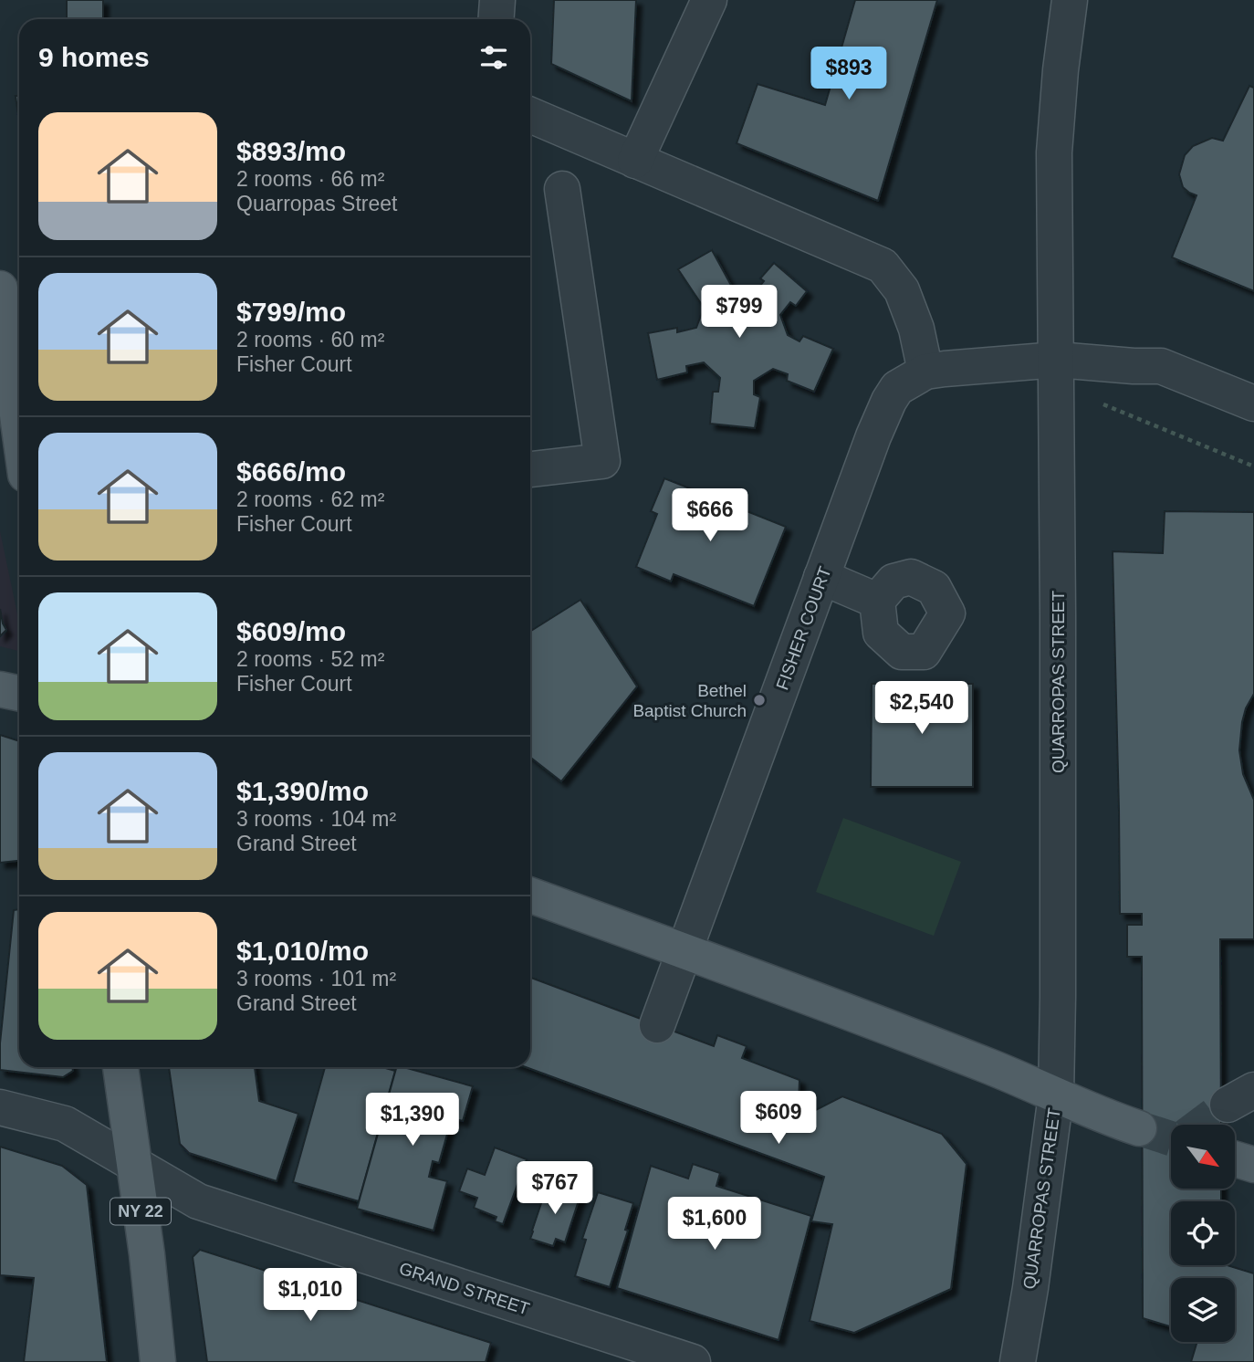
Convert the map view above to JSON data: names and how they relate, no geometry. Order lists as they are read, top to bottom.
{
  "streets": {
    "main road": ["NY 22"],
    "street": ["FISHER COURT", "QUARROPAS STREET", "GRAND STREET"]
  },
  "crossings": [
    ["FISHER COURT", "QUARROPAS STREET"],
    ["NY 22", "GRAND STREET"]
  ],
  "places": ["Bethel Baptist Church"],
  "north": "bottom right",
  "page": {
    "heading": "9 homes",
    "price": [
      "$893",
      "$799",
      "$666",
      "$2,540",
      "$609",
      "$1,390",
      "$767",
      "$1,600",
      "$1,010"
    ],
    "list": [
      {
        "name": "$893/mo",
        "note": "2 rooms · 66 m² · Quarropas Street"
      },
      {
        "name": "$799/mo",
        "note": "2 rooms · 60 m² · Fisher Court"
      },
      {
        "name": "$666/mo",
        "note": "2 rooms · 62 m² · Fisher Court"
      },
      {
        "name": "$609/mo",
        "note": "2 rooms · 52 m² · Fisher Court"
      },
      {
        "name": "$1,390/mo",
        "note": "3 rooms · 104 m² · Grand Street"
      },
      {
        "name": "$1,010/mo",
        "note": "3 rooms · 101 m² · Grand Street"
      }
    ]
  }
}
